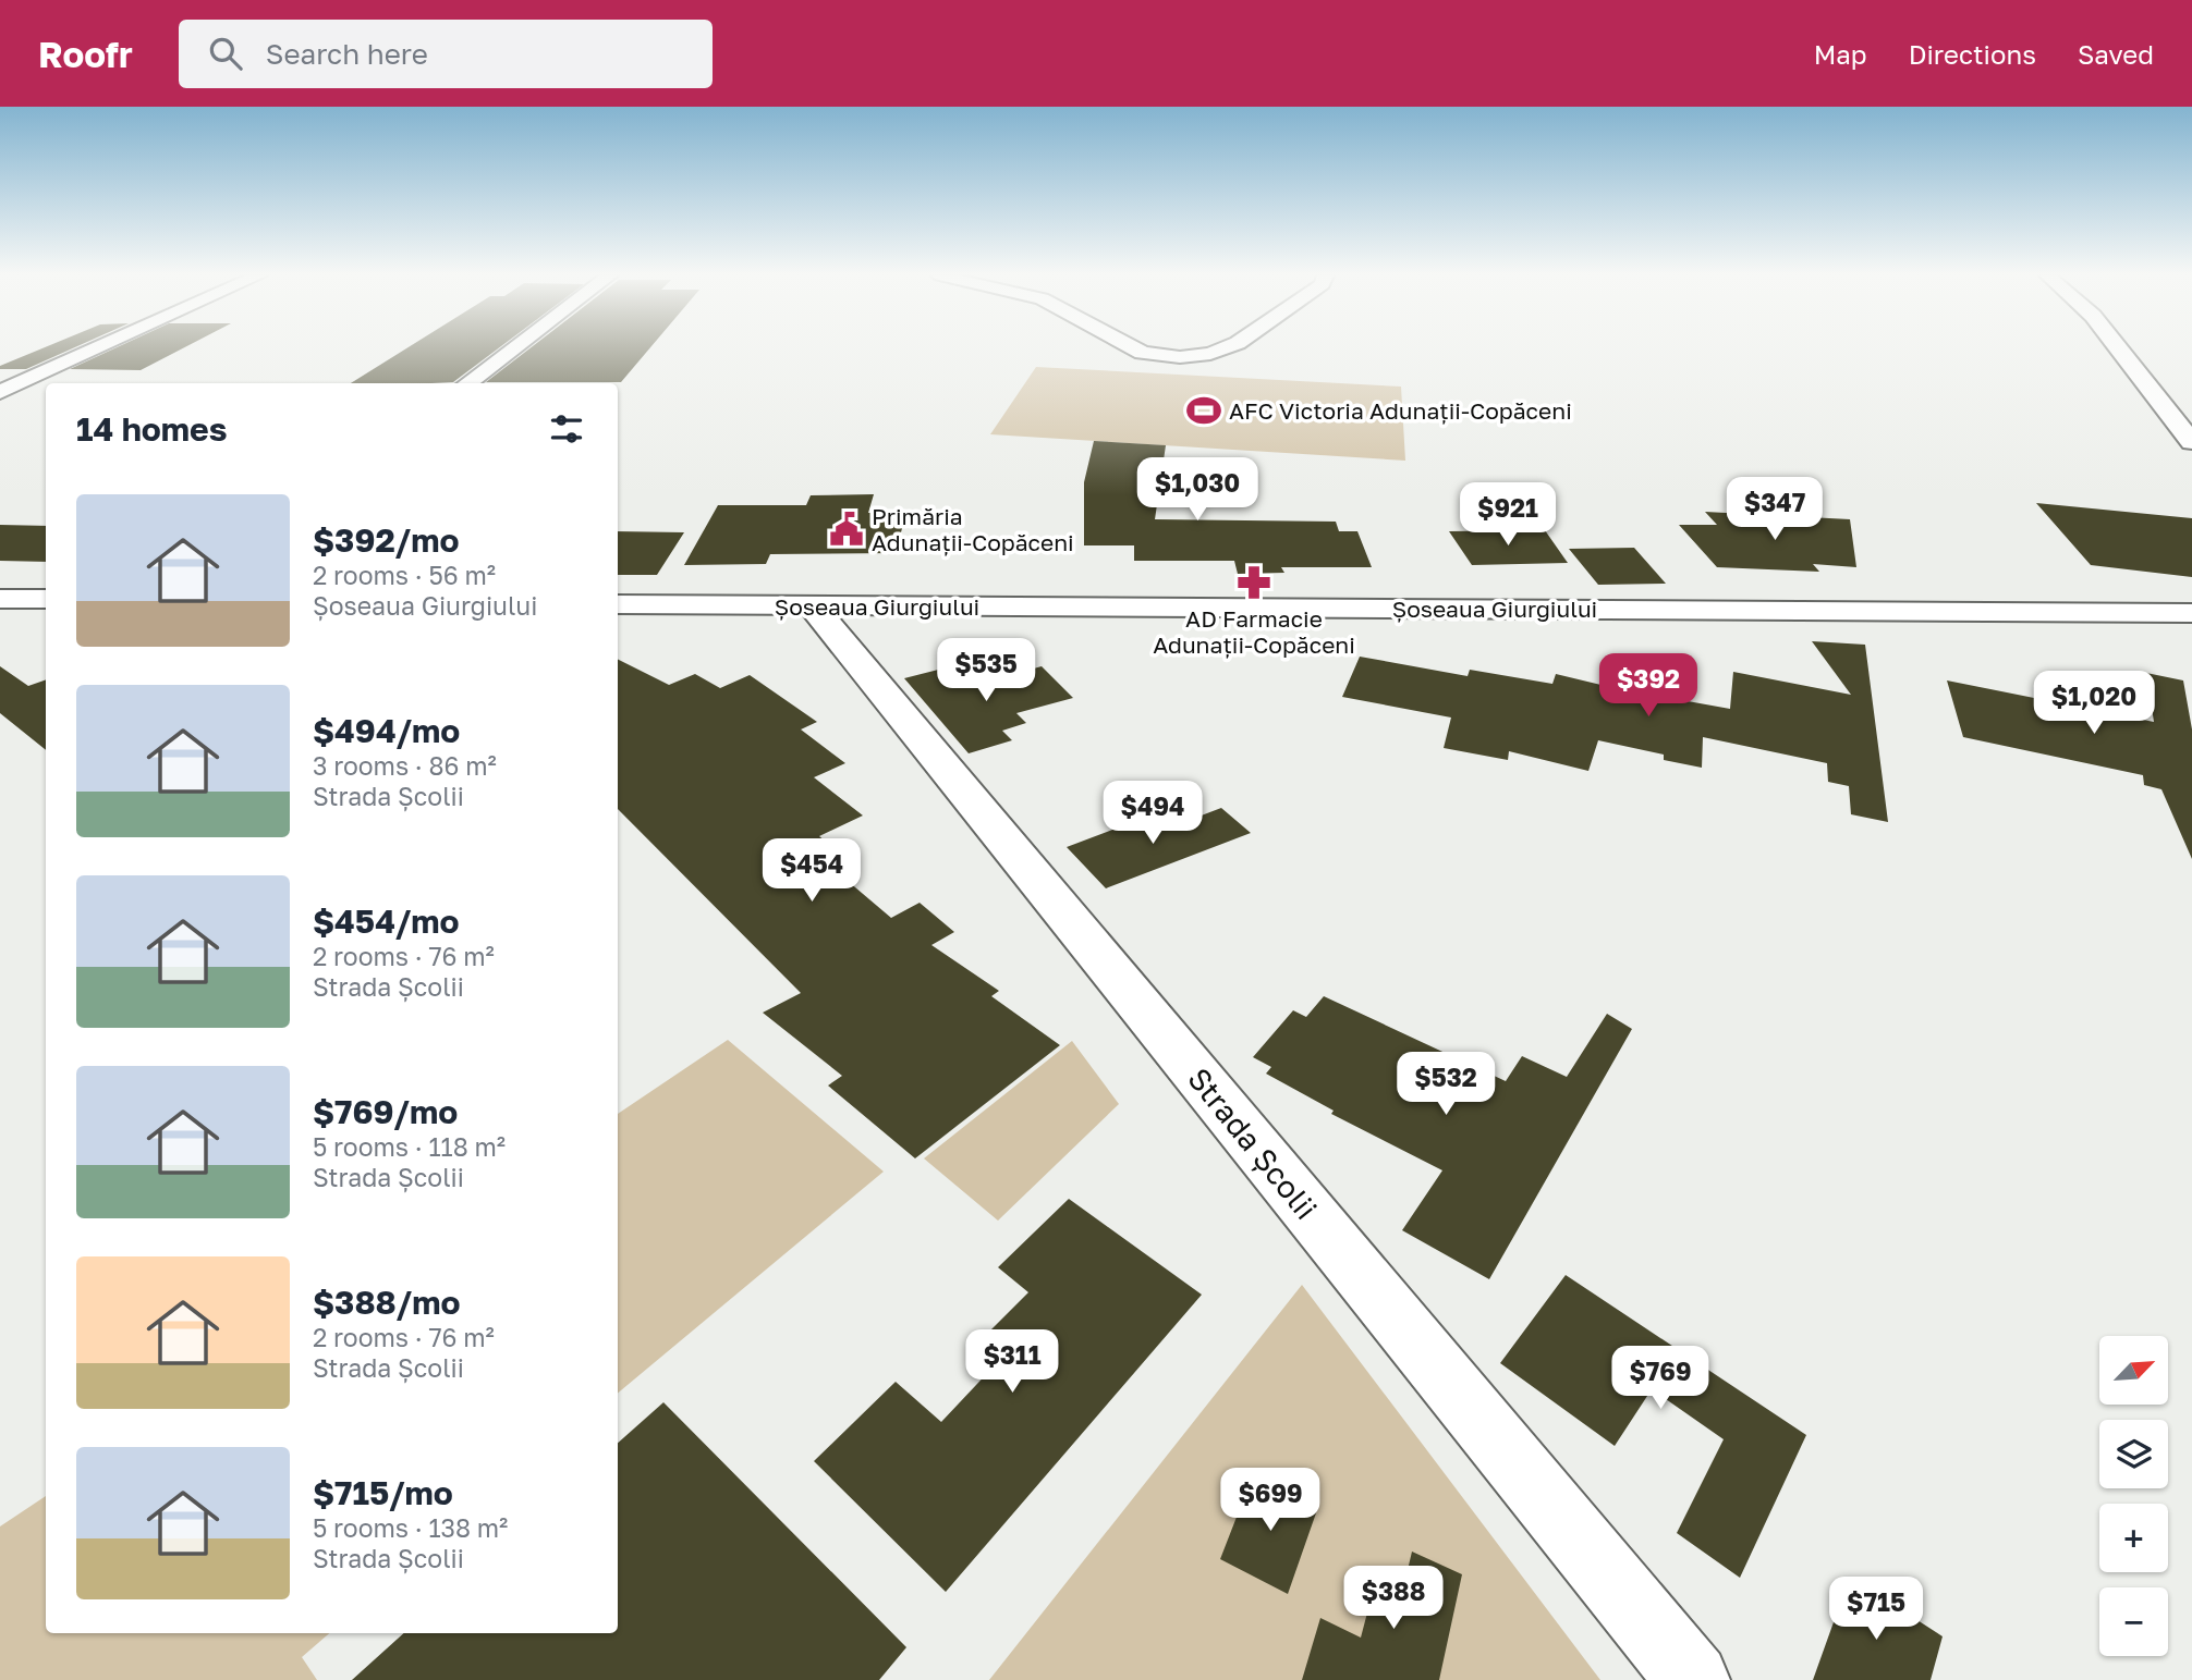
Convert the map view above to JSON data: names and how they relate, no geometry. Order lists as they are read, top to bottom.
{
  "streets": {
    "street": ["Șoseaua Giurgiului", "Strada Școlii"]
  },
  "crossings": [
    ["Șoseaua Giurgiului", "Strada Școlii"]
  ],
  "places": {
    "sports": ["AFC Victoria Adunații-Copăceni"],
    "public building": ["Primăria Adunații-Copăceni"],
    "pharmacy": ["AD Farmacie Adunații-Copăceni"]
  },
  "north": "top right",
  "page": {
    "header": "Roofr",
    "search": "Search here",
    "nav": ["Map", "Directions", "Saved"],
    "heading": "14 homes",
    "price": [
      "$1,030",
      "$347",
      "$921",
      "$535",
      "$392",
      "$1,020",
      "$494",
      "$454",
      "$532",
      "$311",
      "$769",
      "$699",
      "$388",
      "$715"
    ],
    "list": [
      {
        "name": "$392/mo",
        "note": "2 rooms · 56 m² · Șoseaua Giurgiului"
      },
      {
        "name": "$494/mo",
        "note": "3 rooms · 86 m² · Strada Școlii"
      },
      {
        "name": "$454/mo",
        "note": "2 rooms · 76 m² · Strada Școlii"
      },
      {
        "name": "$769/mo",
        "note": "5 rooms · 118 m² · Strada Școlii"
      },
      {
        "name": "$388/mo",
        "note": "2 rooms · 76 m² · Strada Școlii"
      },
      {
        "name": "$715/mo",
        "note": "5 rooms · 138 m² · Strada Școlii"
      }
    ],
    "map_buttons": ["+", "−"]
  }
}
